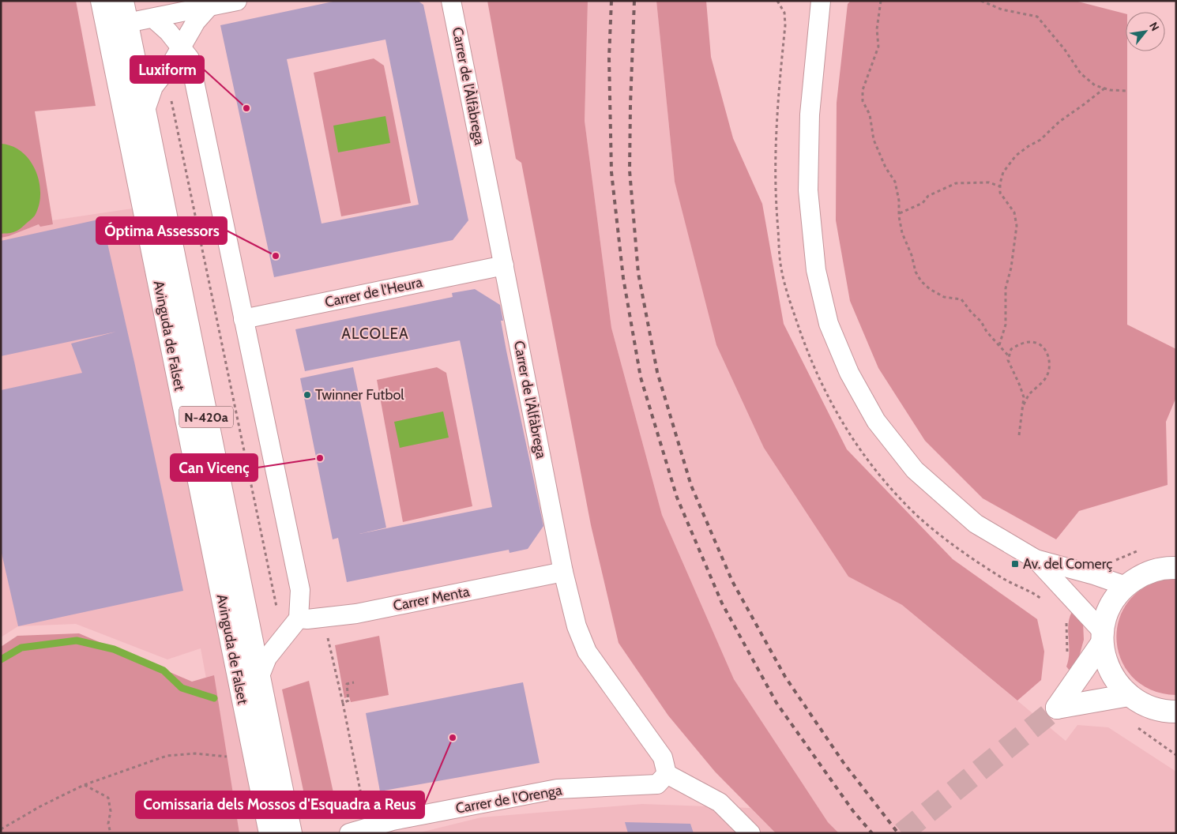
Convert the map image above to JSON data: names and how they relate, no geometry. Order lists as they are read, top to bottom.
{
  "streets": {
    "main road": ["Avinguda de Falset", "N-420a"],
    "street": [
      "Carrer de l'Àlfàbrega",
      "Carrer de l'Heura",
      "Carrer Menta",
      "Carrer de l'Orenga"
    ]
  },
  "crossings": [
    ["Carrer de l'Àlfàbrega", "Carrer de l'Heura"],
    ["Carrer de l'Àlfàbrega", "Carrer Menta"],
    ["Carrer de l'Àlfàbrega", "Carrer de l'Orenga"],
    ["Avinguda de Falset", "Carrer Menta"]
  ],
  "districts": ["ALCOLEA"],
  "places": {
    "other": [
      "Luxiform",
      "Óptima Assessors",
      "Twinner Futbol",
      "Can Vicenç",
      "Comissaria dels Mossos d'Esquadra a Reus"
    ],
    "transit": ["Av. del Comerç"]
  },
  "north": "top right"
}
